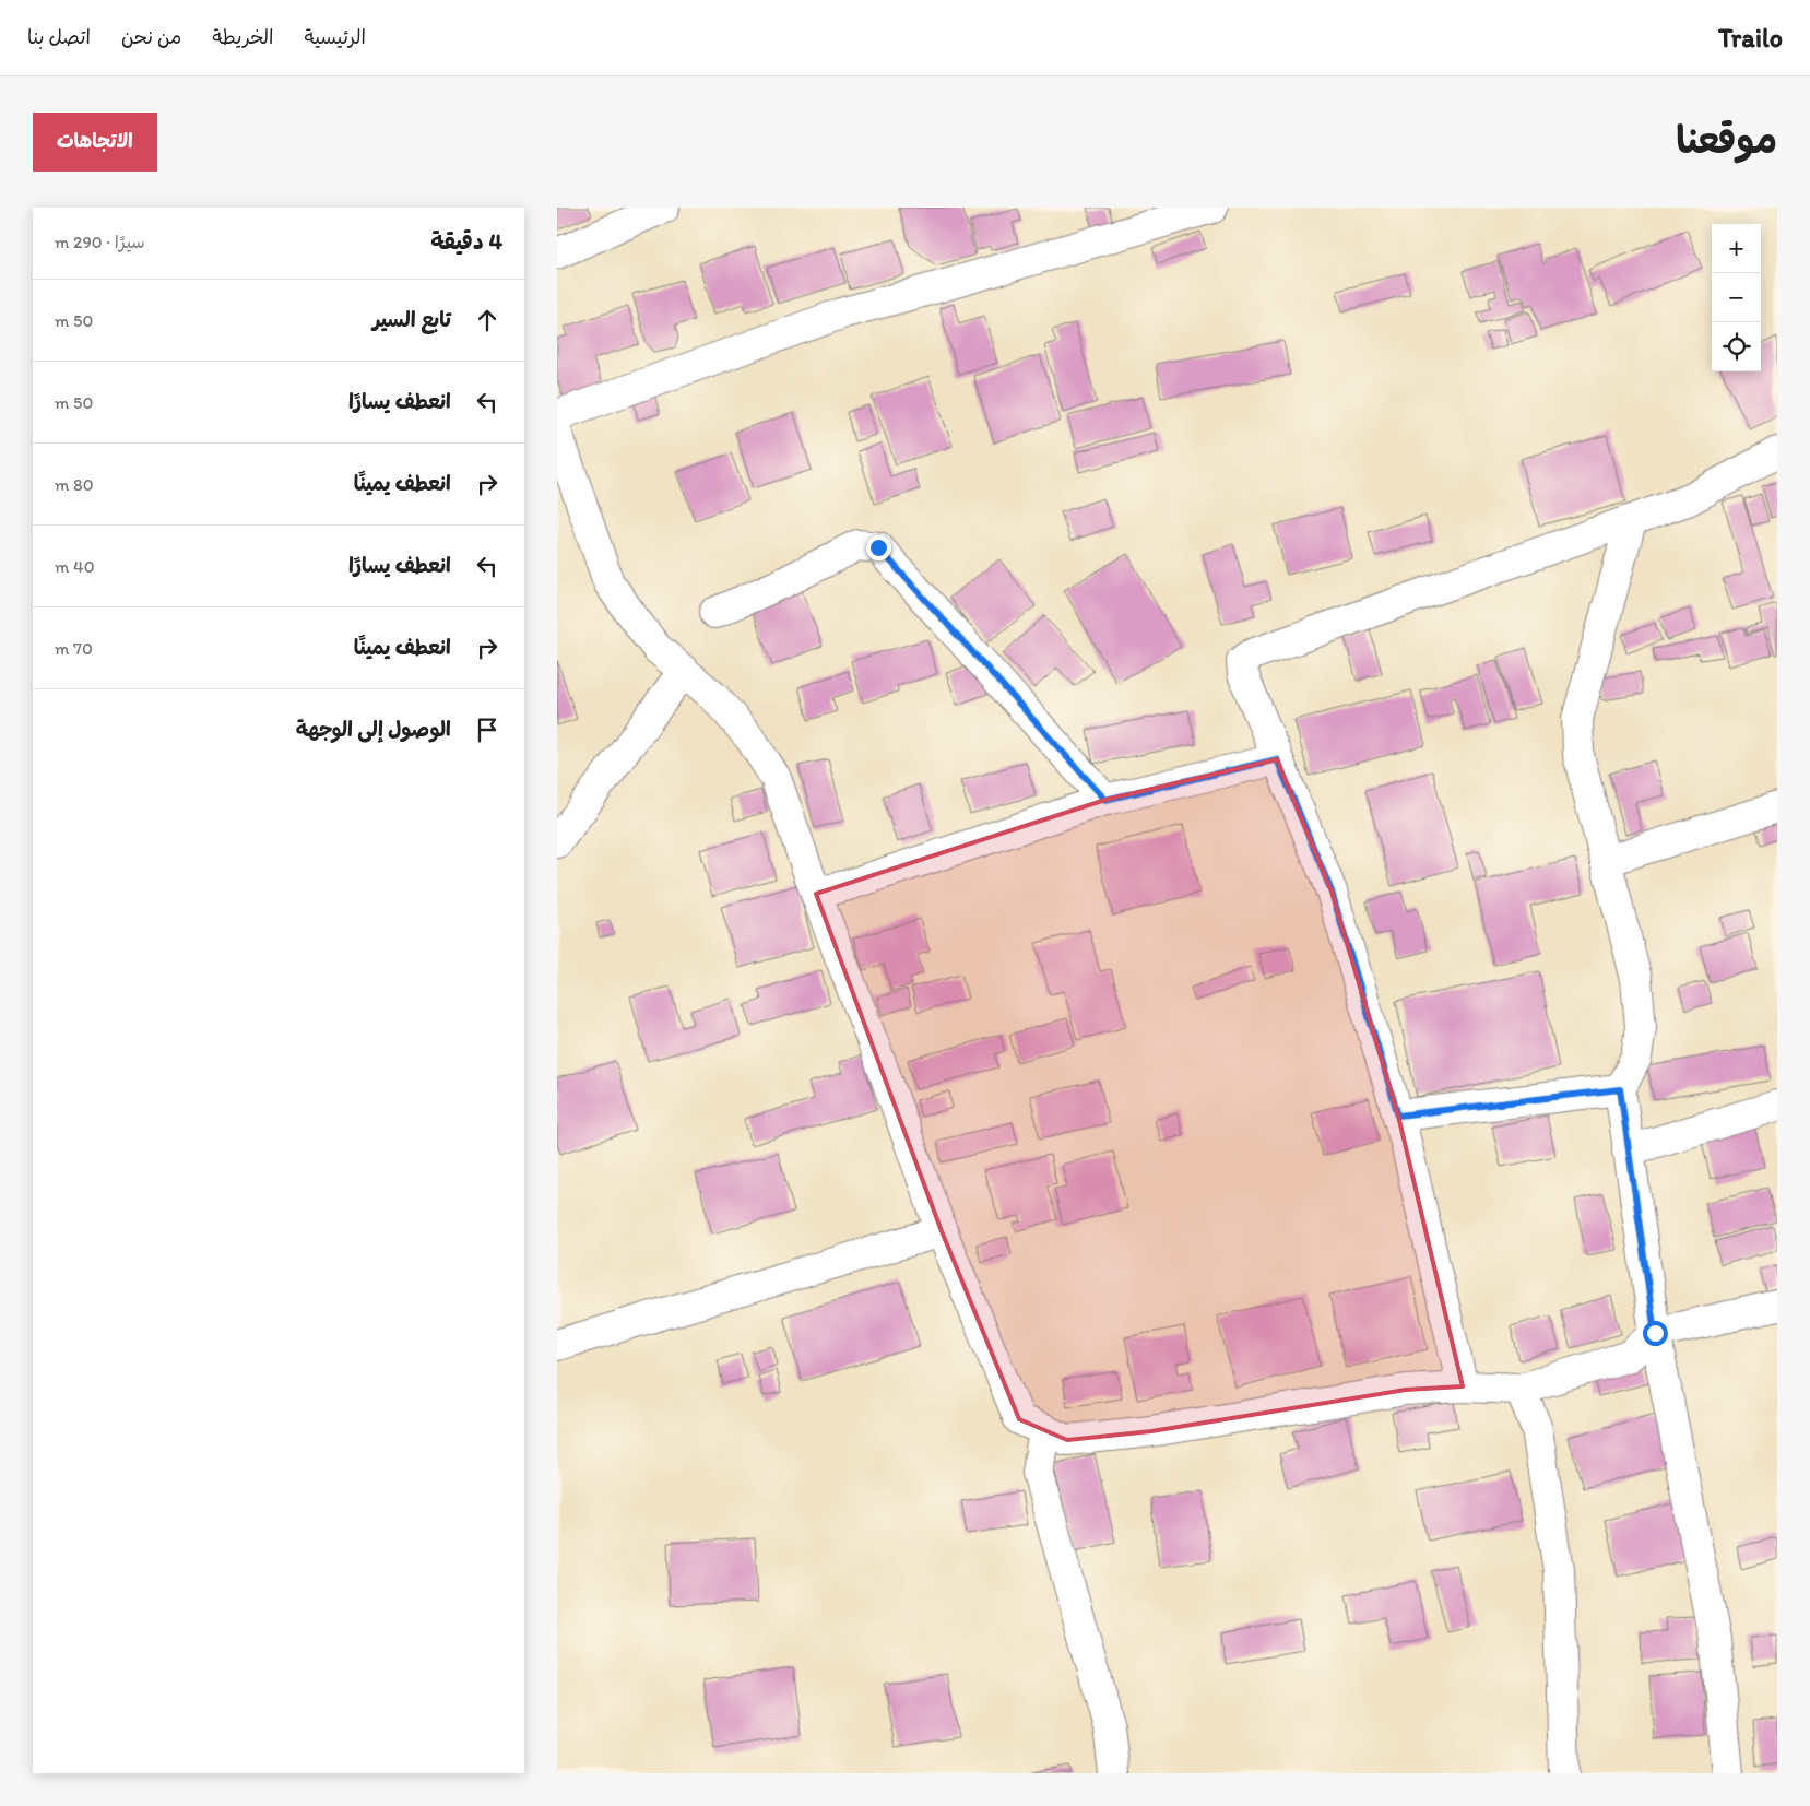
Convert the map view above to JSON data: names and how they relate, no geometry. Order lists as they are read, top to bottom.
{
  "page": {
    "header": "Trailo",
    "nav": [
      "الرئيسية",
      "الخريطة",
      "من نحن",
      "اتصل بنا"
    ],
    "title": "موقعنا",
    "buttons": "الاتجاهات",
    "heading": ["4 دقيقة", "سيرًا · 290 m"],
    "map_buttons": ["+", "−"],
    "list": [
      ["تابع السير", "50 m"],
      ["انعطف يسارًا", "50 m"],
      ["انعطف يمينًا", "80 m"],
      ["انعطف يسارًا", "40 m"],
      ["انعطف يمينًا", "70 m"],
      "الوصول إلى الوجهة"
    ]
  }
}
